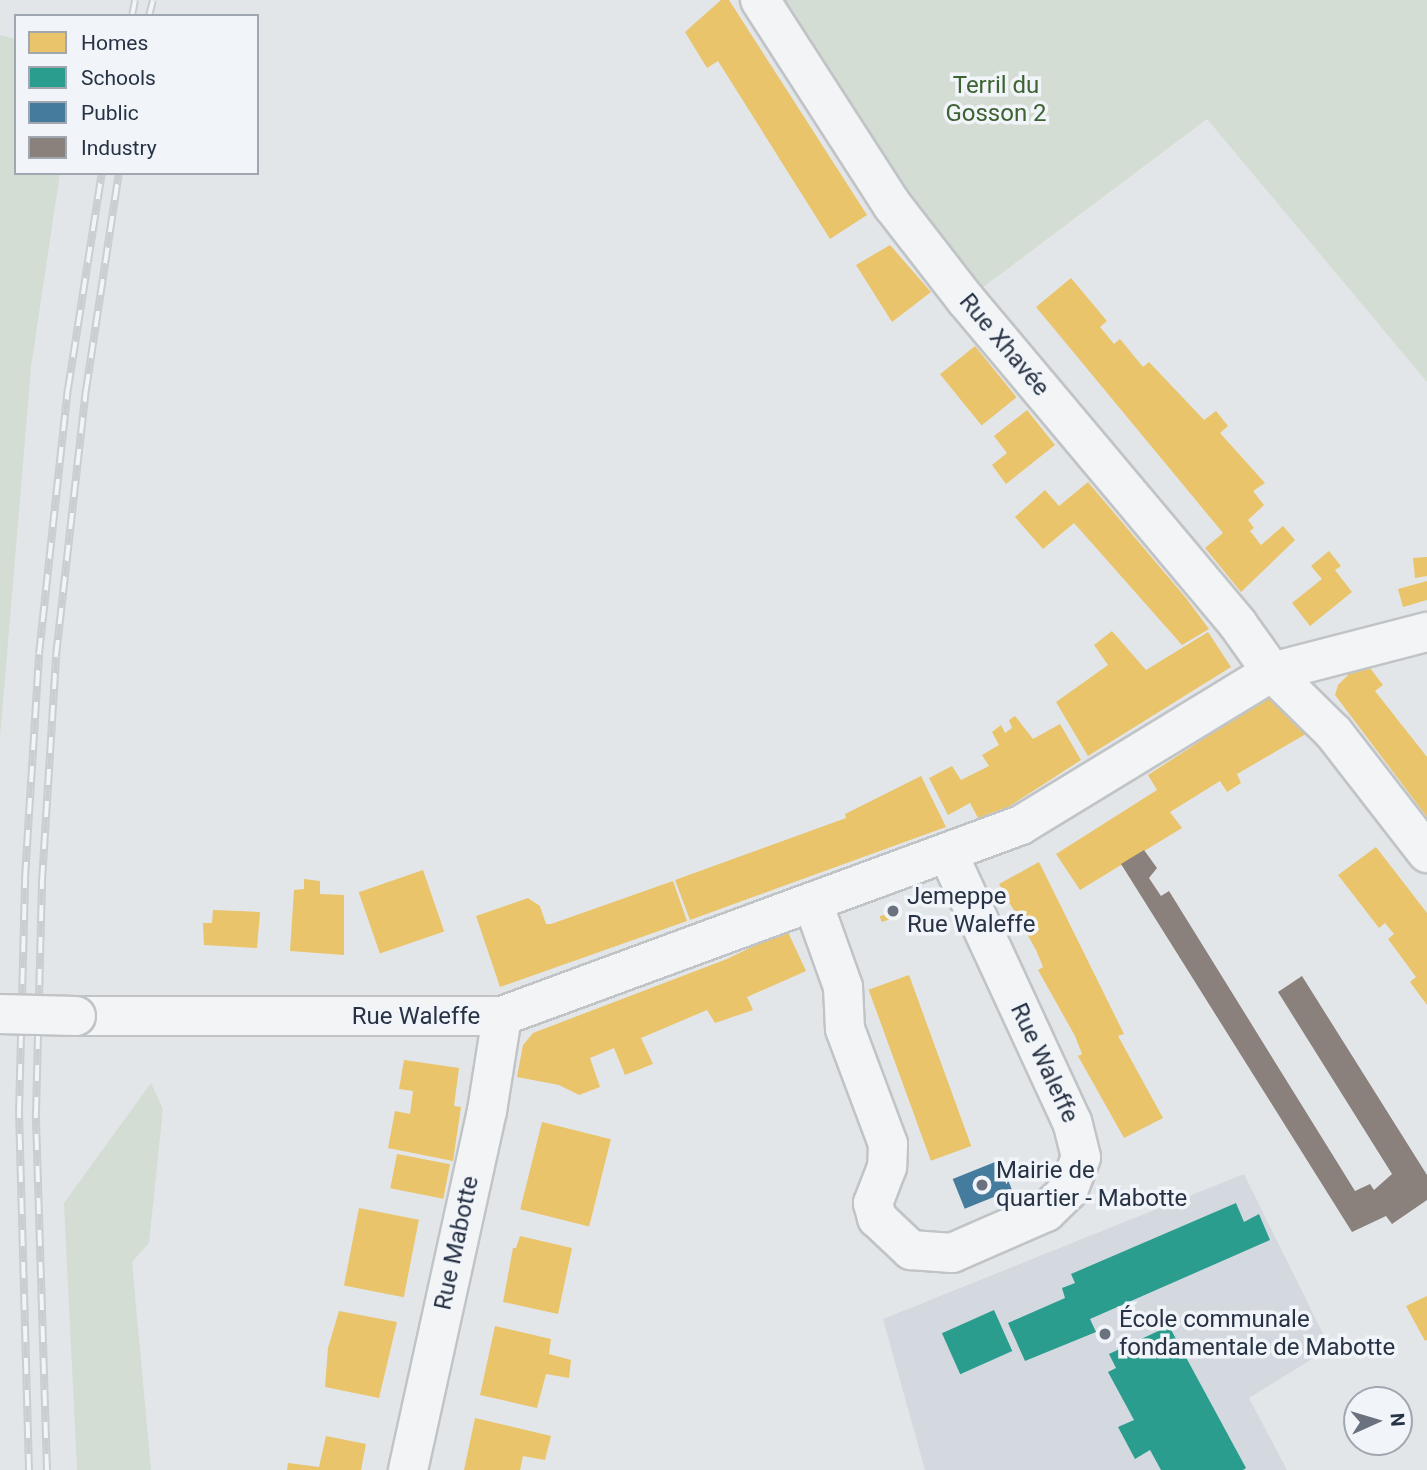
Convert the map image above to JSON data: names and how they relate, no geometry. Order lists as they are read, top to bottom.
{
  "streets": {
    "street": ["Rue Xhavée", "Rue Waleffe", "Rue Mabotte"]
  },
  "crossings": [
    ["Rue Xhavée", "Rue Waleffe"],
    ["Rue Waleffe", "Rue Mabotte"]
  ],
  "parks": ["Terril du Gosson 2"],
  "places": ["Jemeppe Rue Waleffe", "Mairie de quartier - Mabotte", "École communale fondamentale de Mabotte"],
  "legend": [
    "Homes",
    "Schools",
    "Public",
    "Industry"
  ],
  "north": "right"
}
